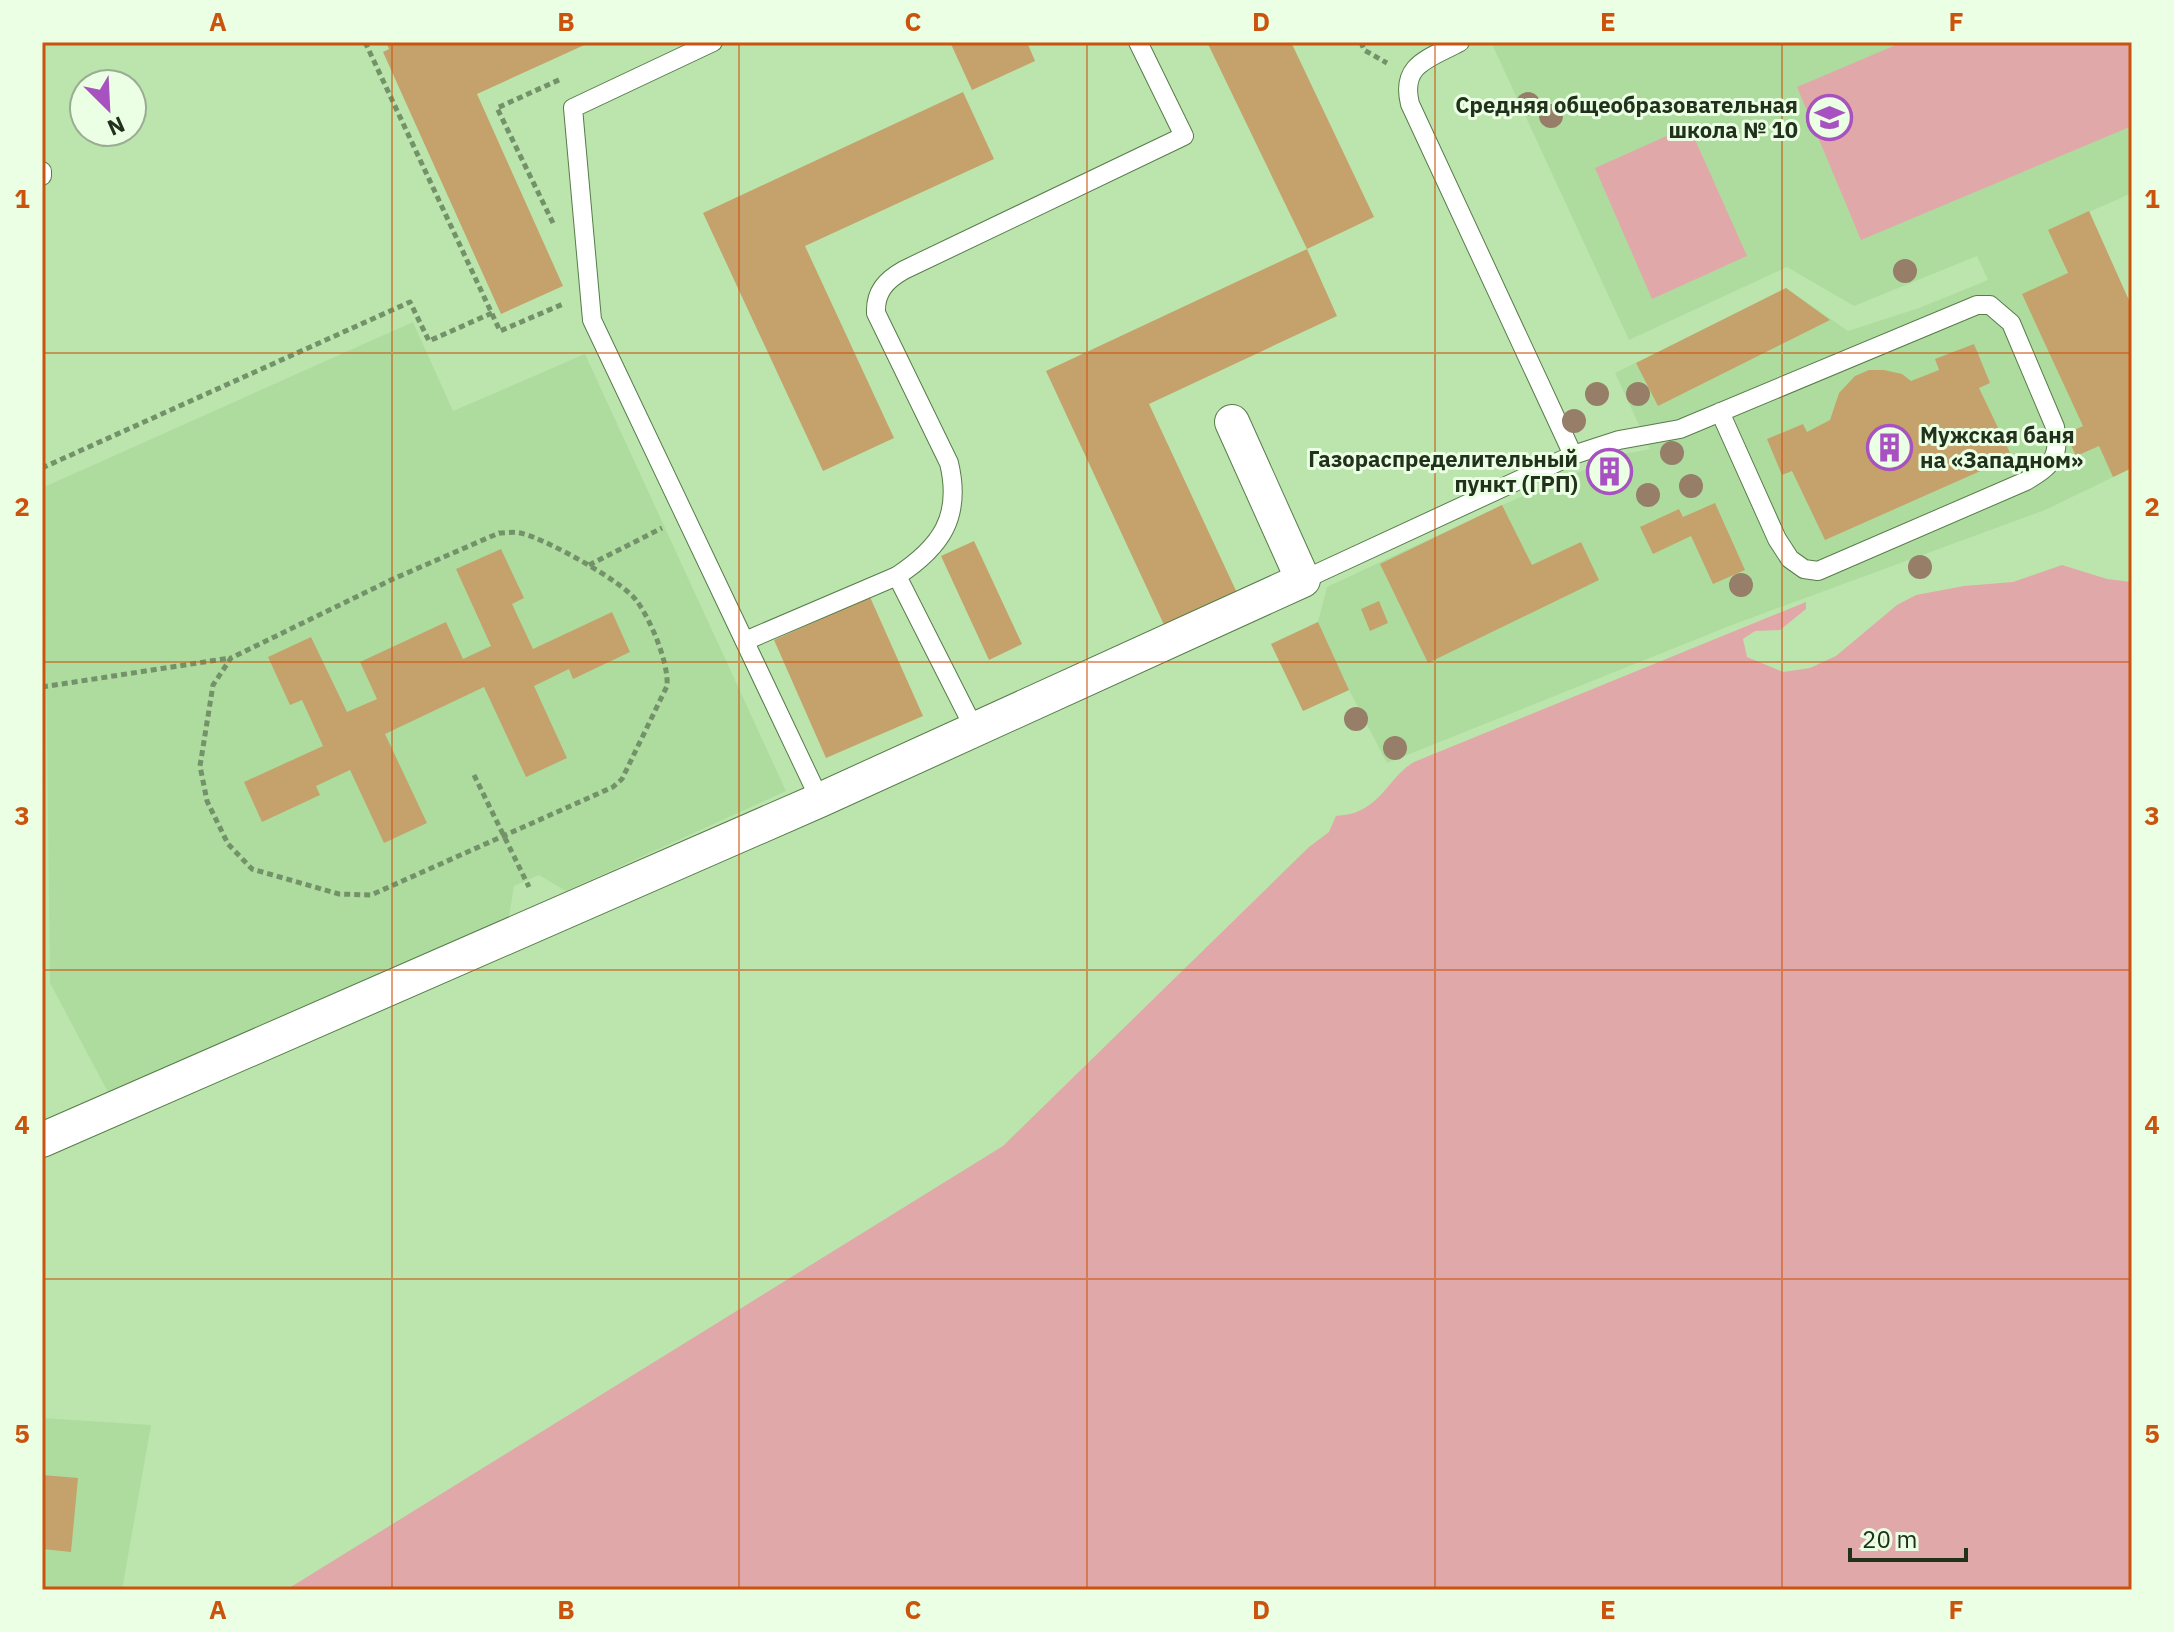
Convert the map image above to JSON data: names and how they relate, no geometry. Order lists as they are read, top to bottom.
{
  "places": {
    "school or university": ["Средняя общеобразовательная школа № 10"],
    "building": ["Мужская баня на «Западном»", "Газораспределительный пункт (ГРП)"]
  },
  "scale_bar": "20 m",
  "north": "bottom right",
  "grid": {
    "columns": [
      "A",
      "B",
      "C",
      "D",
      "E",
      "F"
    ],
    "rows": [
      "1",
      "2",
      "3",
      "4",
      "5"
    ]
  }
}
